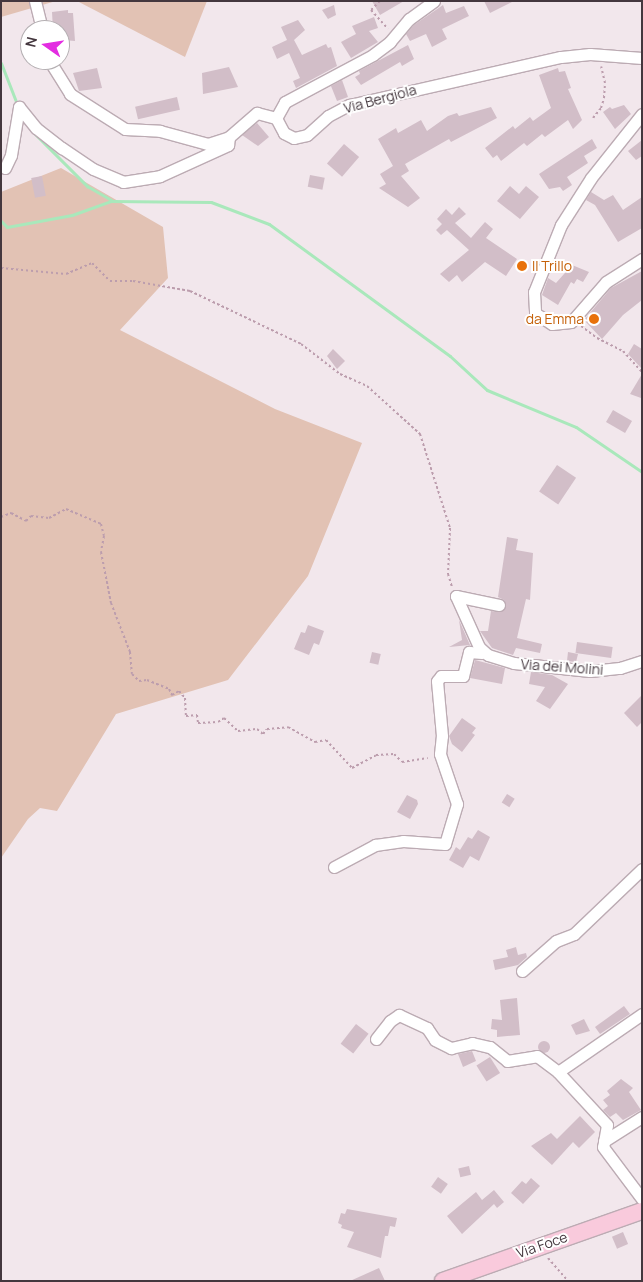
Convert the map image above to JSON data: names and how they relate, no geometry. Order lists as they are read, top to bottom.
{
  "streets": {
    "main road": ["Via Foce"],
    "street": ["Via Bergiola", "Via dei Molini"]
  },
  "places": ["Il Trillo", "da Emma"],
  "north": "left"
}
